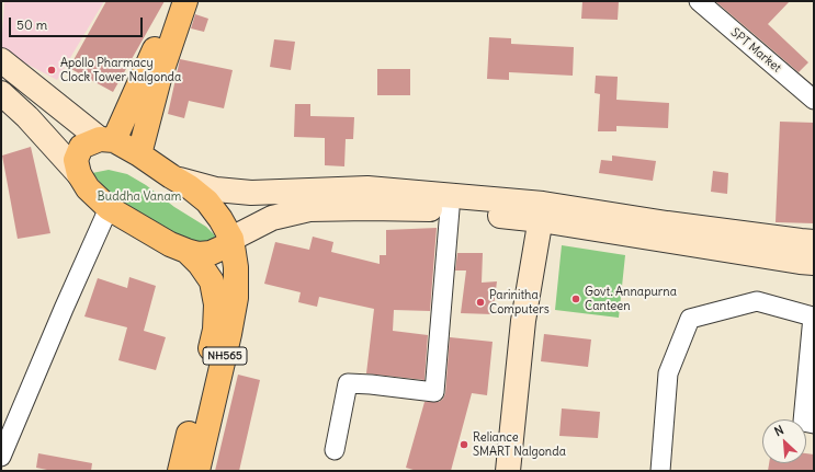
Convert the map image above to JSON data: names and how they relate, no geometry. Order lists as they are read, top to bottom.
{
  "streets": {
    "highway": ["NH565"],
    "street": ["SPT Market"]
  },
  "parks": ["Buddha Vanam"],
  "places": [
    "Apollo Pharmacy Clock Tower Nalgonda",
    "Govt. Annapurna Canteen",
    "Parinitha Computers",
    "Reliance SMART Nalgonda"
  ],
  "scale_bar": "50 m",
  "north": "top left"
}
